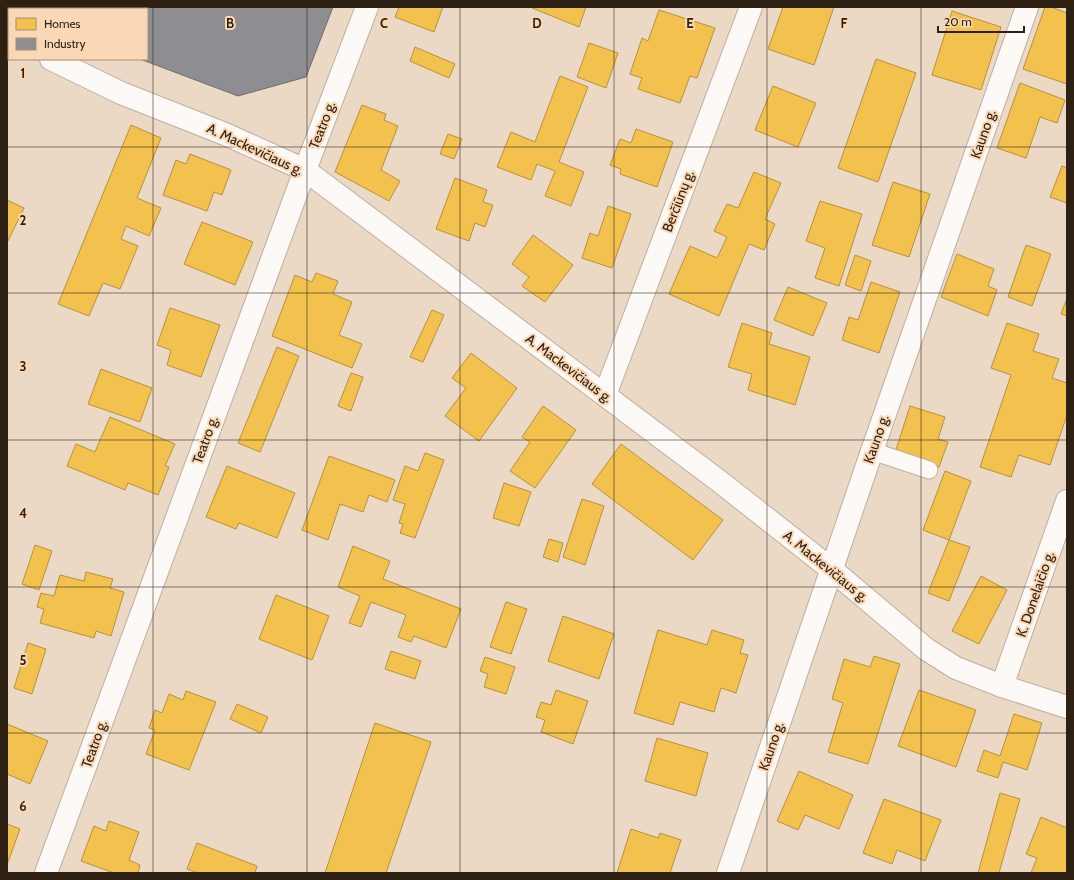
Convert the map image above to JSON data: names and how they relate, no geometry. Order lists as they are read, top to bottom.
{
  "streets": {
    "street": [
      "Teatro g.",
      "Kauno g.",
      "A. Mackevičiaus g.",
      "Berčiūnų g.",
      "K. Donelaičio g."
    ]
  },
  "crossings": [
    ["Teatro g.", "A. Mackevičiaus g."],
    ["Kauno g.", "A. Mackevičiaus g."],
    ["A. Mackevičiaus g.", "Berčiūnų g."],
    ["A. Mackevičiaus g.", "K. Donelaičio g."]
  ],
  "legend": ["Homes", "Industry"],
  "scale_bar": "20 m",
  "grid": {
    "columns": [
      "B",
      "C",
      "D",
      "E",
      "F"
    ],
    "rows": [
      "1",
      "2",
      "3",
      "4",
      "5",
      "6"
    ]
  }
}
